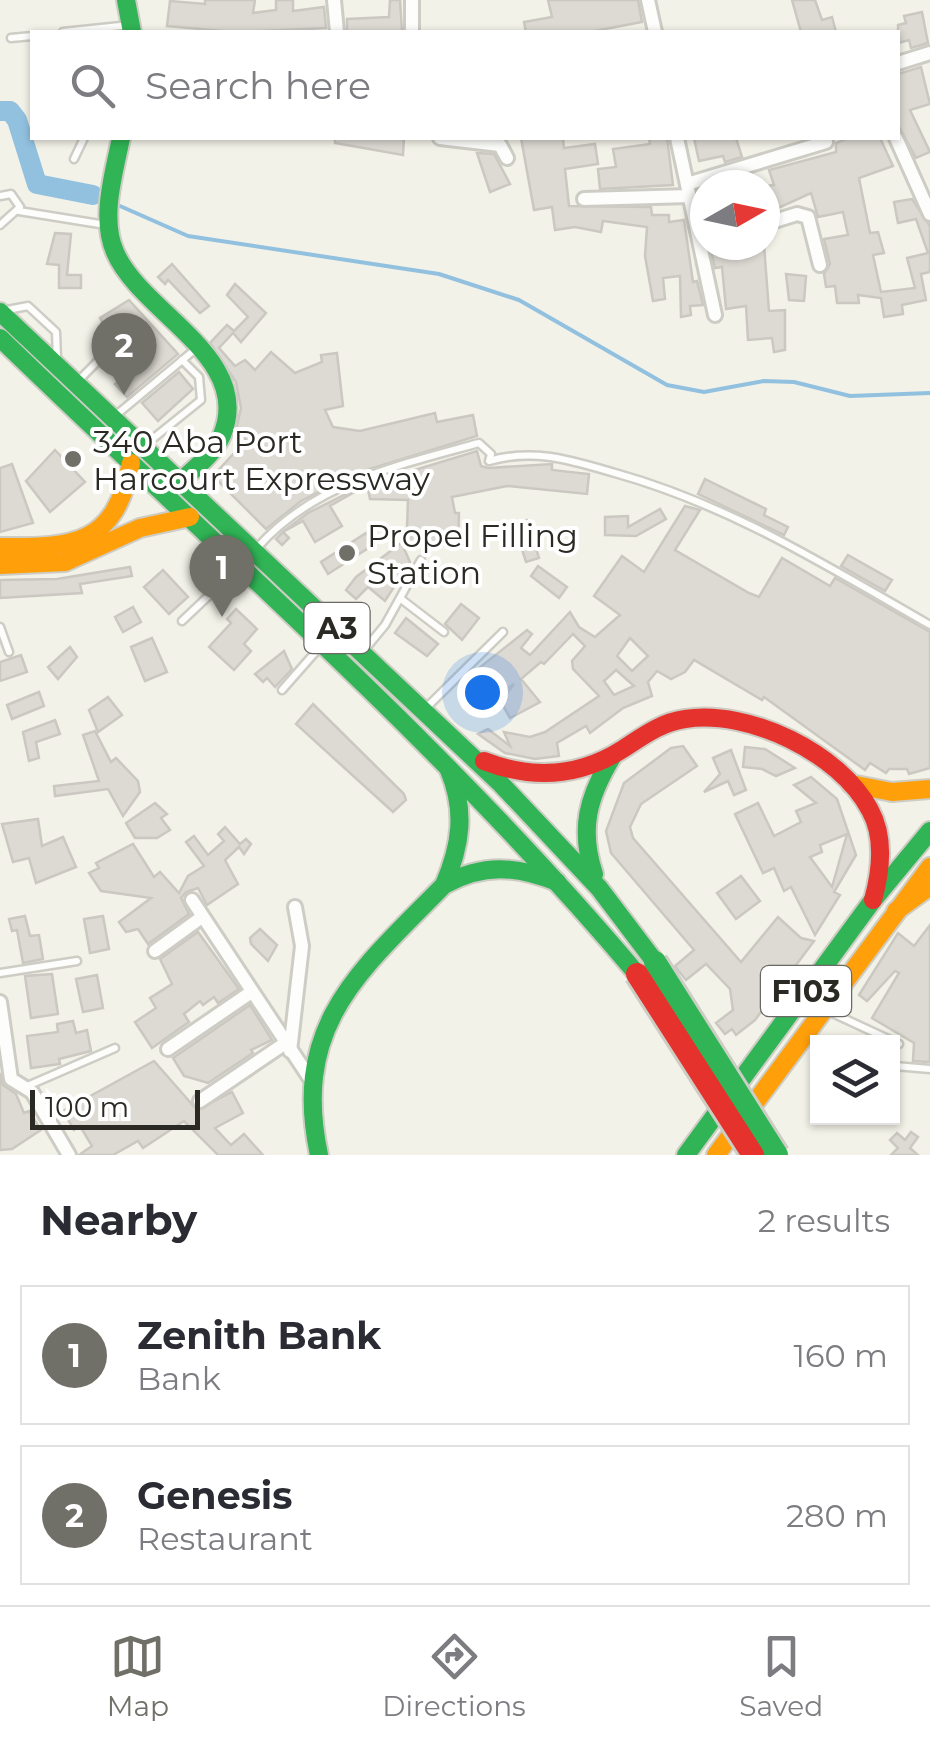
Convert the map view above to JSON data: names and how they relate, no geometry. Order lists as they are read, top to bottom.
{
  "streets": {
    "main road": ["A3", "F103"]
  },
  "places": ["340 Aba Port Harcourt Expressway", "Propel Filling Station"],
  "scale_bar": "100 m",
  "north": "right",
  "page": {
    "search": "Search here",
    "pins": ["2", "1"],
    "scale": "100 m",
    "heading": ["Nearby", "2 results"],
    "list": [
      {
        "mark": "1",
        "name": "Zenith Bank",
        "note": "Bank",
        "value": "160 m"
      },
      {
        "mark": "2",
        "name": "Genesis",
        "note": "Restaurant",
        "value": "280 m"
      }
    ],
    "nav": ["Map", "Directions", "Saved"]
  }
}
